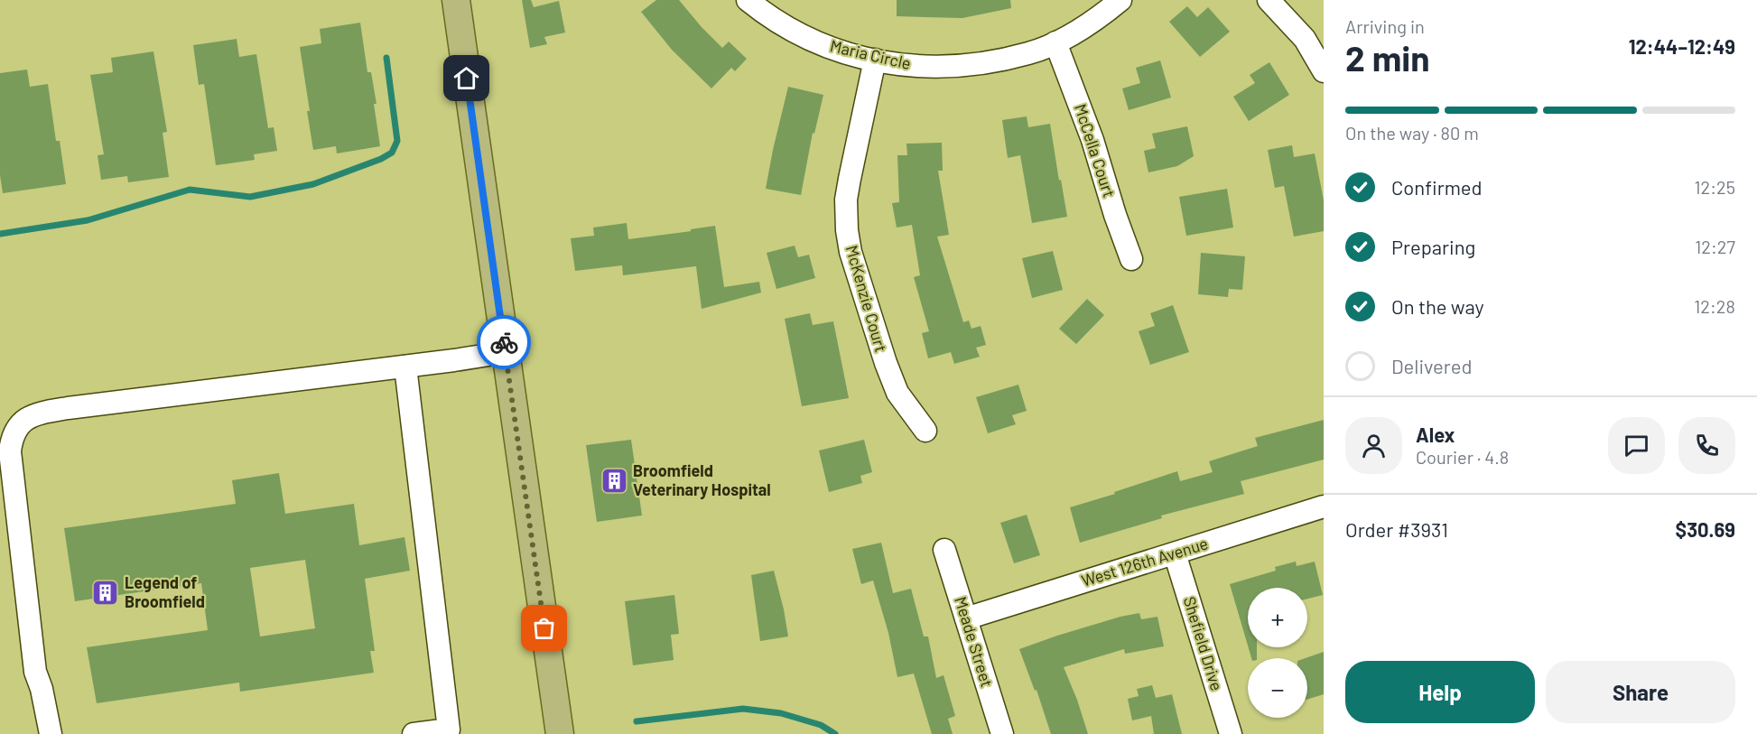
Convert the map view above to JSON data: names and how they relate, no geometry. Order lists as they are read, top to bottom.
{
  "streets": {
    "street": [
      "Maria Circle",
      "McCella Court",
      "McKenzie Court",
      "West 126th Avenue",
      "Meade Street",
      "Shefield Drive"
    ]
  },
  "crossings": [
    ["Maria Circle", "McCella Court"],
    ["Maria Circle", "McKenzie Court"],
    ["West 126th Avenue", "Meade Street"],
    ["West 126th Avenue", "Shefield Drive"]
  ],
  "places": {
    "building": ["Broomfield Veterinary Hospital", "Legend of Broomfield"]
  },
  "page": {
    "heading": ["2 min", "Arriving in", "12:44–12:49"],
    "panel": [
      "Alex",
      "Courier · 4.8",
      "Order #3931",
      "$30.69"
    ],
    "bar": "On the way · 80 m",
    "list": [
      ["Confirmed", "12:25"],
      ["Preparing", "12:27"],
      ["On the way", "12:28"],
      "Delivered"
    ],
    "map_buttons": ["+", "−"],
    "buttons": ["Help", "Share"]
  }
}
